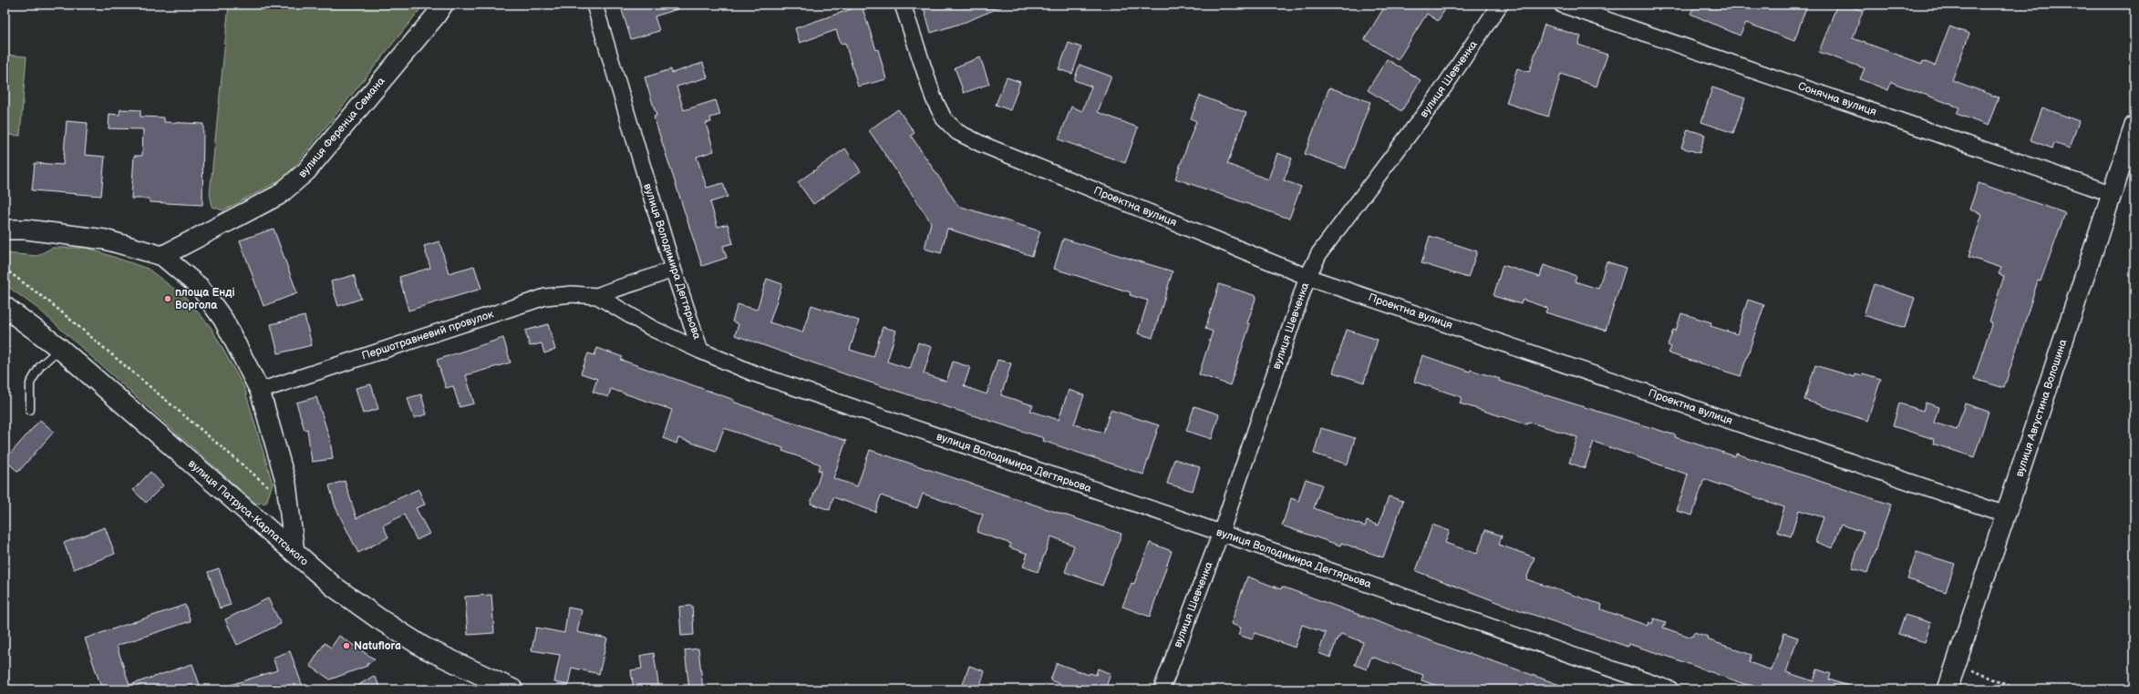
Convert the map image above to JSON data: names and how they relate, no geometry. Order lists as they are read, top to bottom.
{
  "streets": {
    "main road": ["вулиця Патруса-Карпатського"],
    "street": [
      "вулиця Шевченка",
      "Сонячна вулиця",
      "вулиця Ференца Семана",
      "Проектна вулиця",
      "вулиця Володимира Дегтярьова",
      "Першотравневий провулок",
      "вулиця Августина Волошина"
    ]
  },
  "crossings": [
    ["вулиця Шевченка", "Проектна вулиця"],
    ["вулиця Шевченка", "вулиця Володимира Дегтярьова"],
    ["Сонячна вулиця", "вулиця Августина Волошина"],
    ["Проектна вулиця", "вулиця Августина Волошина"],
    ["вулиця Володимира Дегтярьова", "Першотравневий провулок"]
  ],
  "places": ["площа Енді Воргола", "Natuflora"]
}
